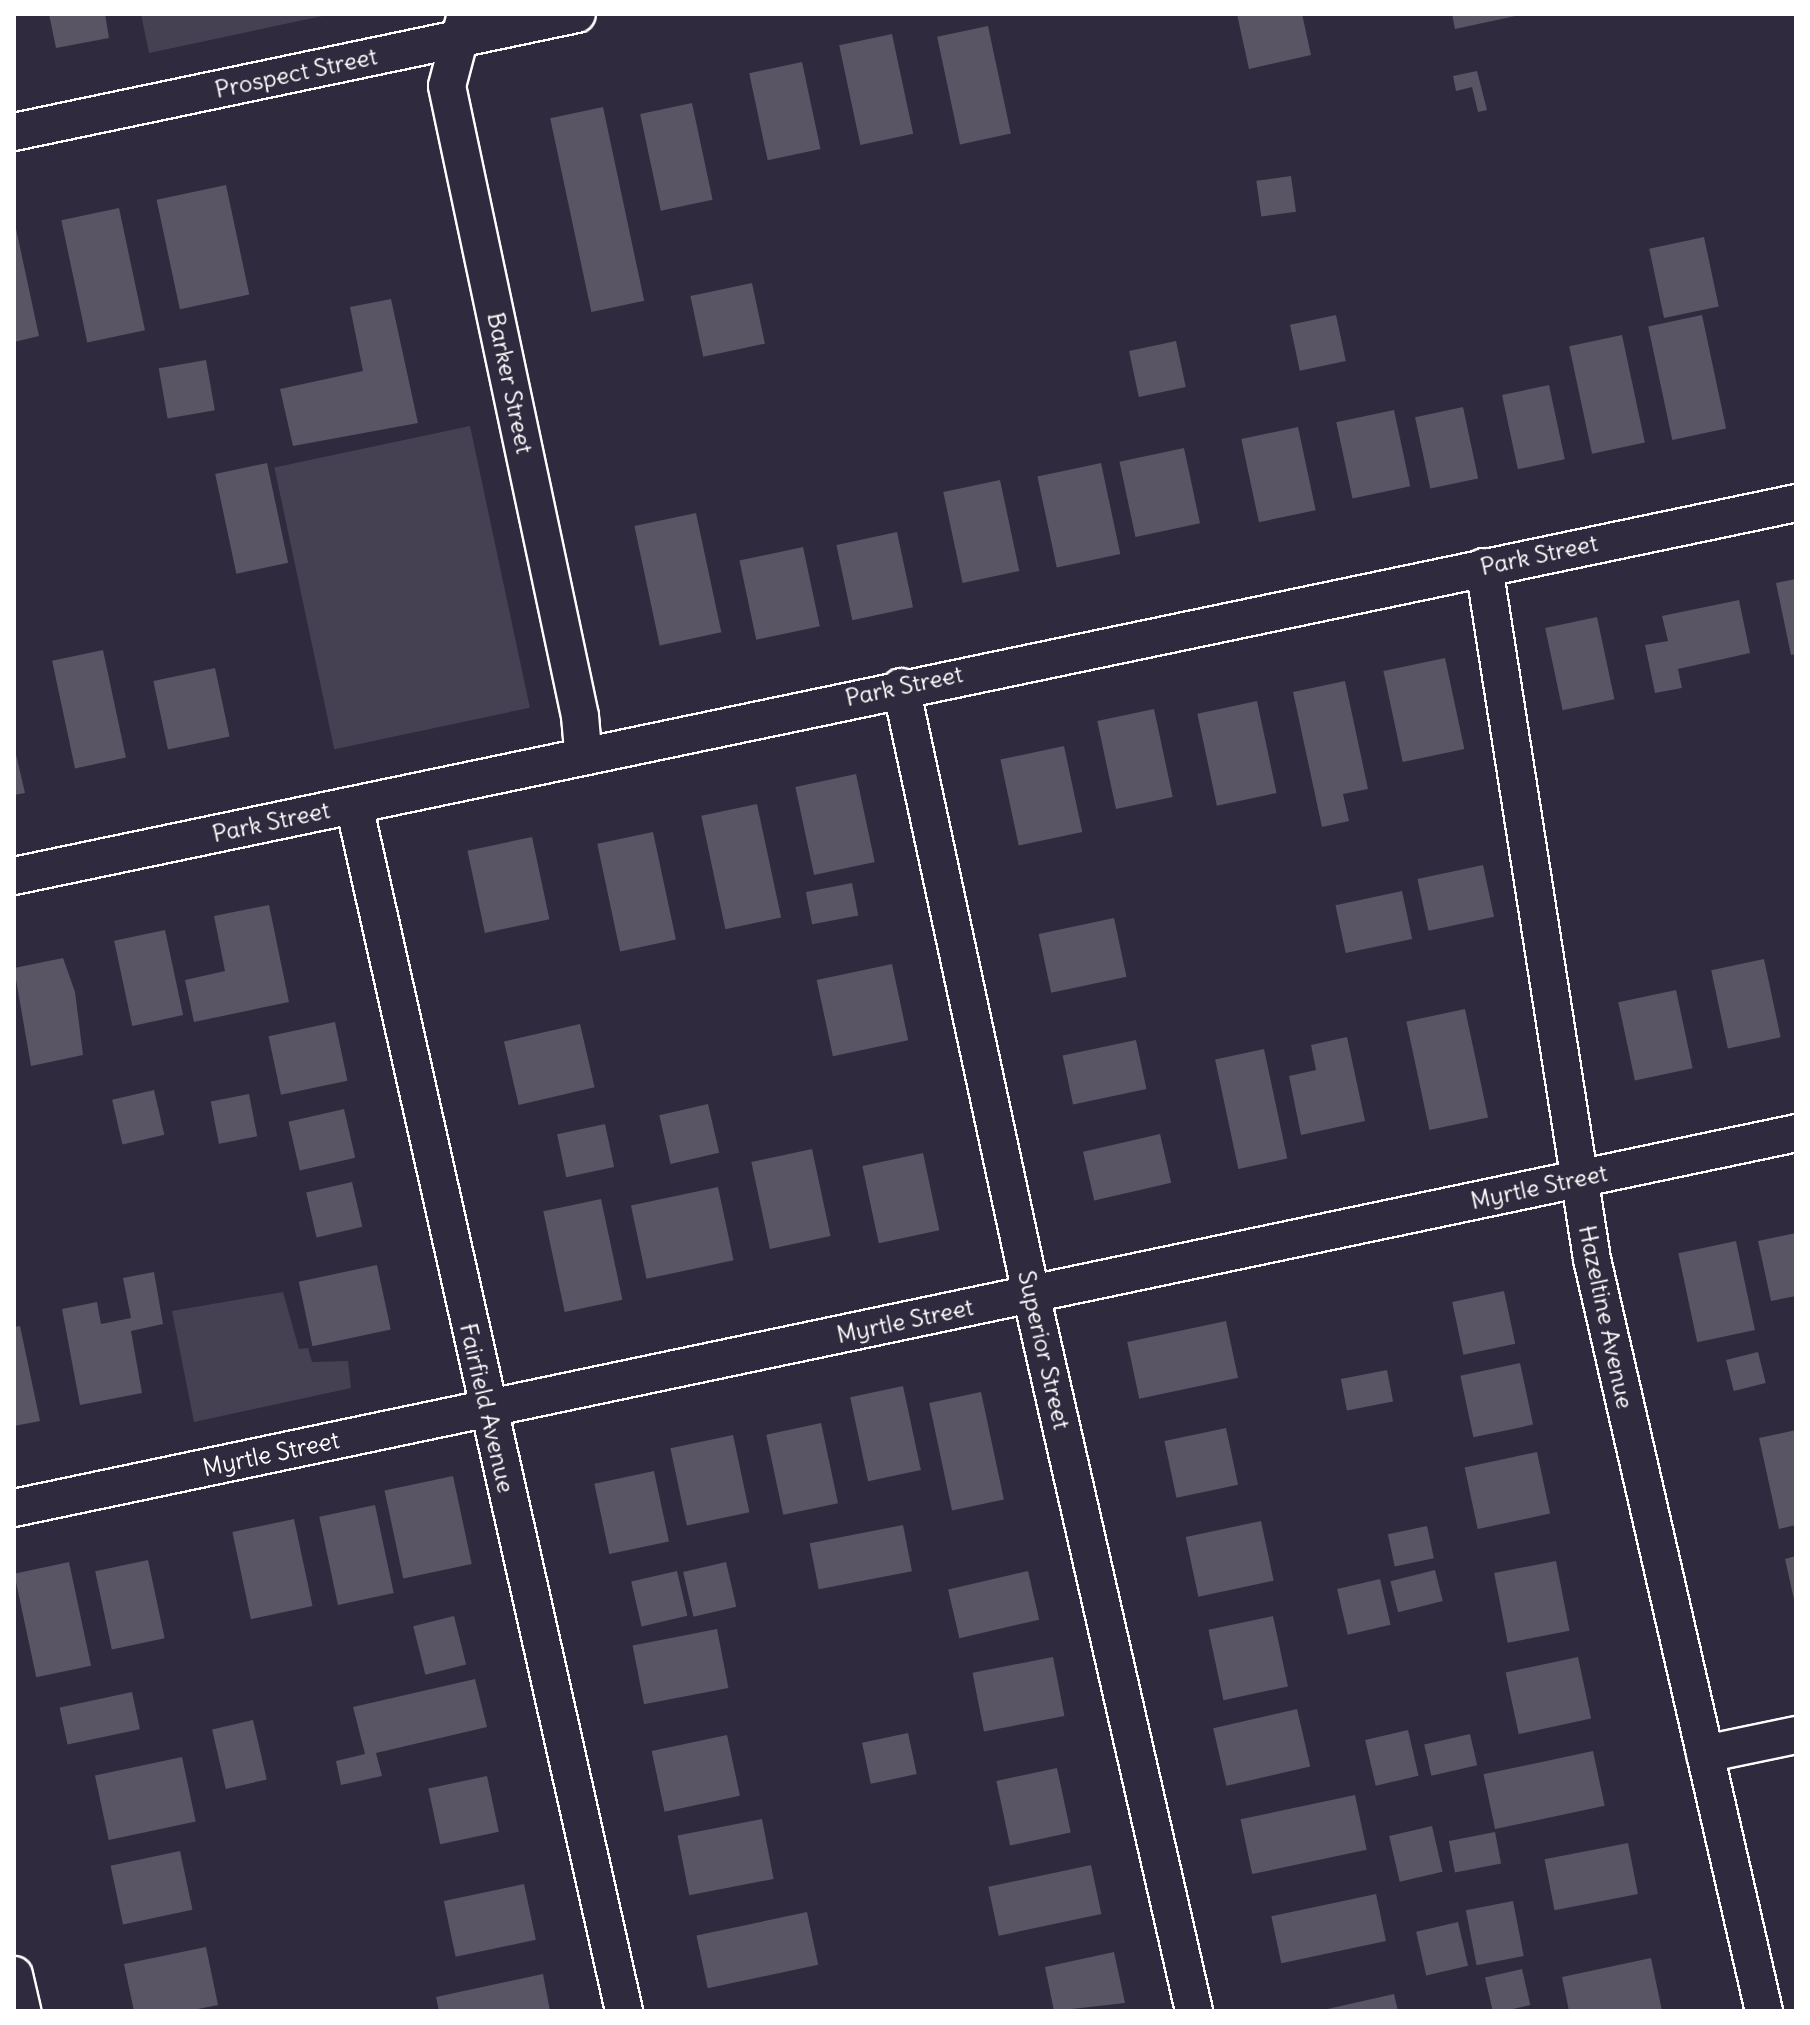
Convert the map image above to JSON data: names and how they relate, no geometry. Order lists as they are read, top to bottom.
{
  "streets": {
    "street": [
      "Prospect Street",
      "Barker Street",
      "Park Street",
      "Myrtle Street",
      "Hazeltine Avenue",
      "Superior Street",
      "Fairfield Avenue"
    ]
  },
  "crossings": [
    ["Prospect Street", "Barker Street"],
    ["Barker Street", "Park Street"],
    ["Park Street", "Hazeltine Avenue"],
    ["Park Street", "Superior Street"],
    ["Park Street", "Fairfield Avenue"],
    ["Myrtle Street", "Hazeltine Avenue"],
    ["Myrtle Street", "Superior Street"],
    ["Myrtle Street", "Fairfield Avenue"]
  ]
}
